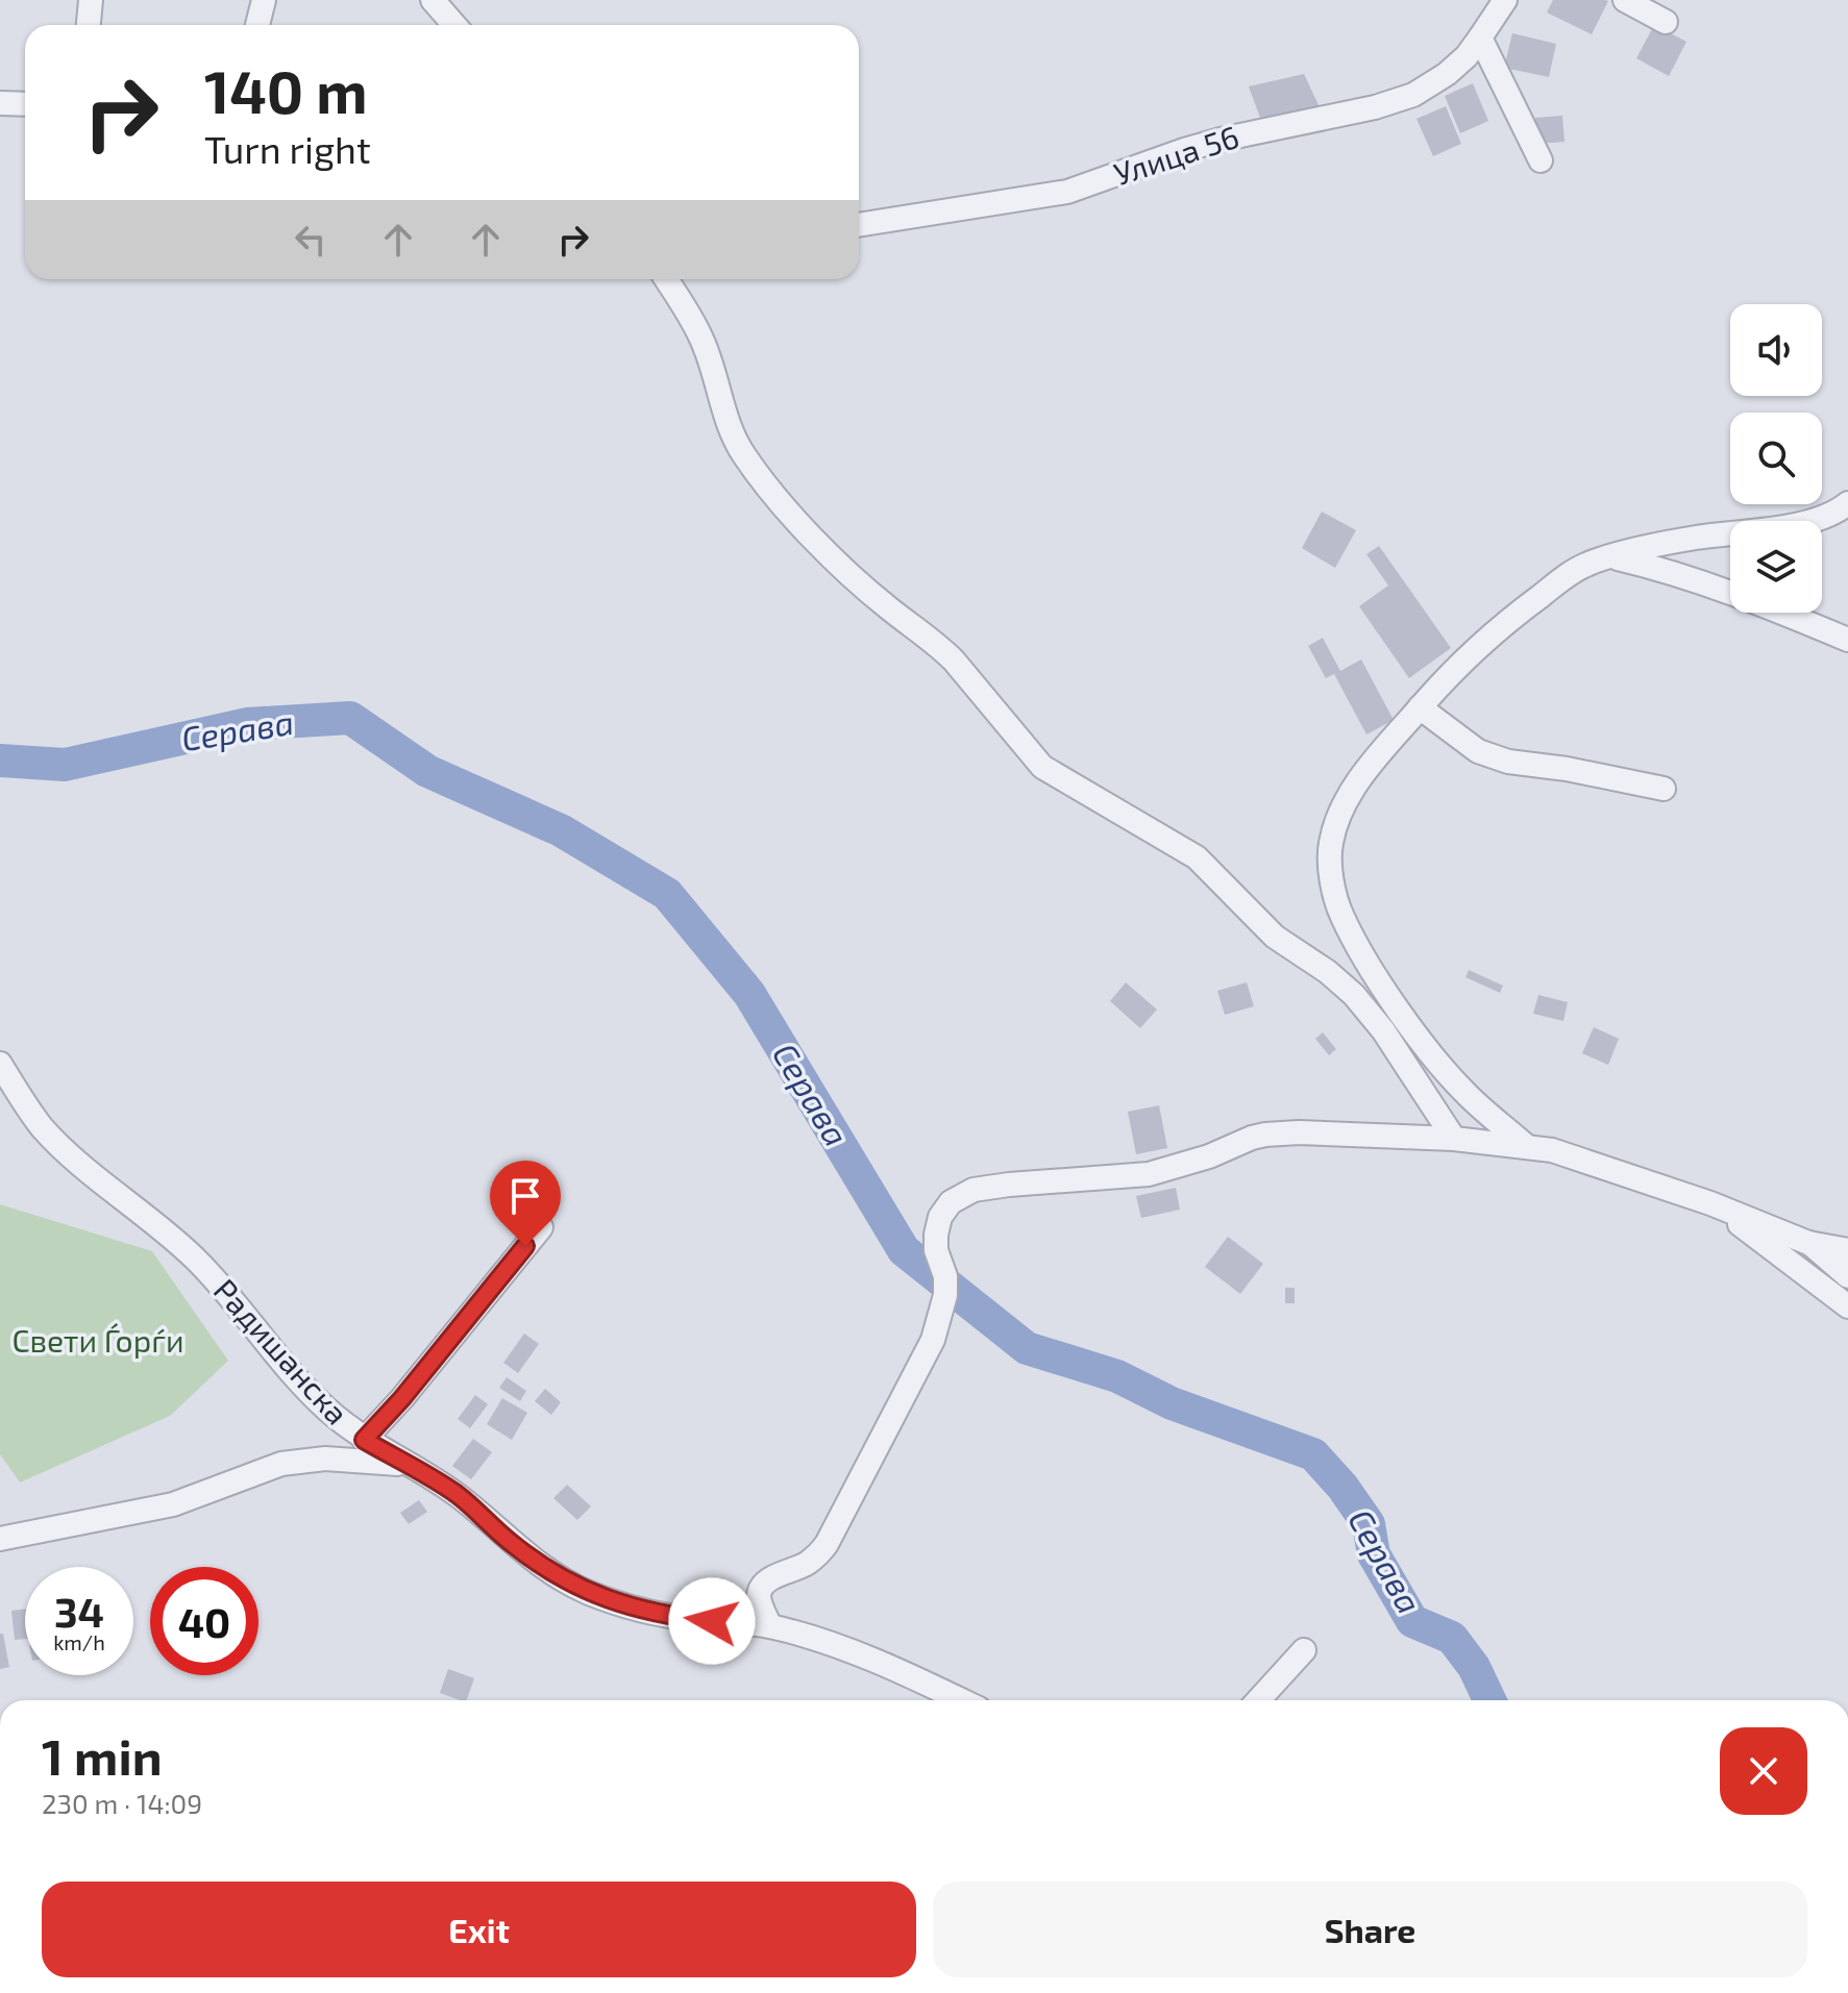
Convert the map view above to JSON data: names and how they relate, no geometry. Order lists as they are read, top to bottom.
{
  "streets": {
    "street": ["Улица 56", "Радишанска"]
  },
  "water": ["Серава"],
  "parks": ["Свети Ѓорѓи"],
  "page": {
    "turn": ["140 m", "Turn right"],
    "speed": "34 km/h",
    "limit": "40",
    "heading": ["1 min", "230 m · 14:09"],
    "buttons": ["Exit", "Share"]
  }
}
